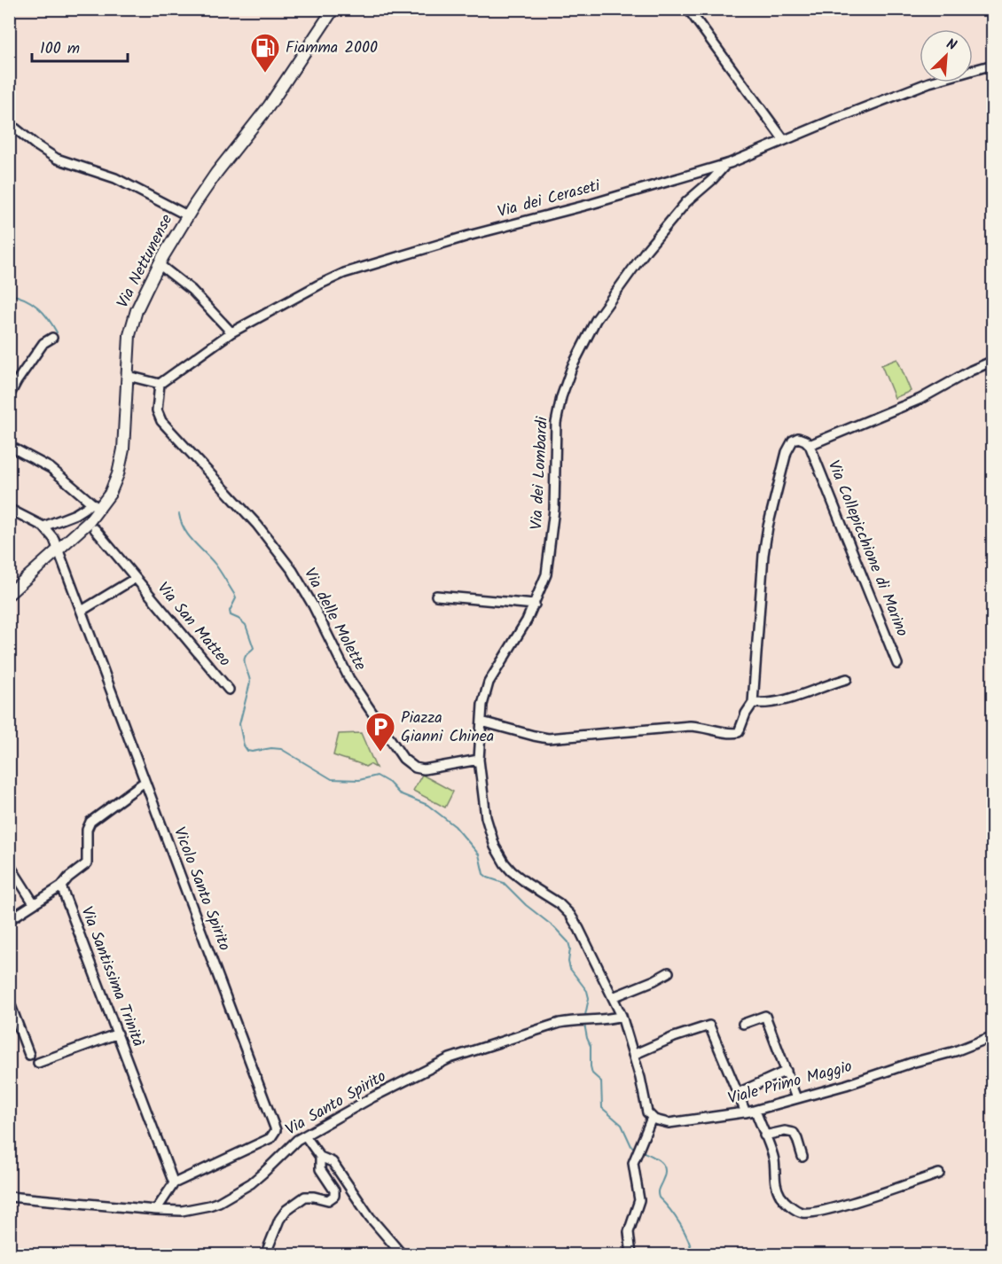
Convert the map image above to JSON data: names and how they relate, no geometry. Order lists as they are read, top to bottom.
{
  "streets": {
    "main road": ["Via Nettunense"],
    "street": [
      "Via dei Ceraseti",
      "Via dei Lombardi",
      "Via Collepicchione di Marino",
      "Via delle Molette",
      "Via San Matteo",
      "Vicolo Santo Spirito",
      "Via Santissima Trinità",
      "Viale Primo Maggio",
      "Via Santo Spirito"
    ]
  },
  "crossings": [
    ["Via dei Ceraseti", "Via dei Lombardi"],
    ["Via dei Ceraseti", "Via delle Molette"],
    ["Via Nettunense", "Vicolo Santo Spirito"],
    ["Via dei Lombardi", "Via Collepicchione di Marino"],
    ["Via dei Lombardi", "Via delle Molette"],
    ["Via San Matteo", "Vicolo Santo Spirito"],
    ["Vicolo Santo Spirito", "Via Santissima Trinità"]
  ],
  "places": {
    "fuel station": ["Fiamma 2000"],
    "parking": ["Piazza Gianni Chinea"]
  },
  "scale_bar": "100 m",
  "north": "top right"
}
